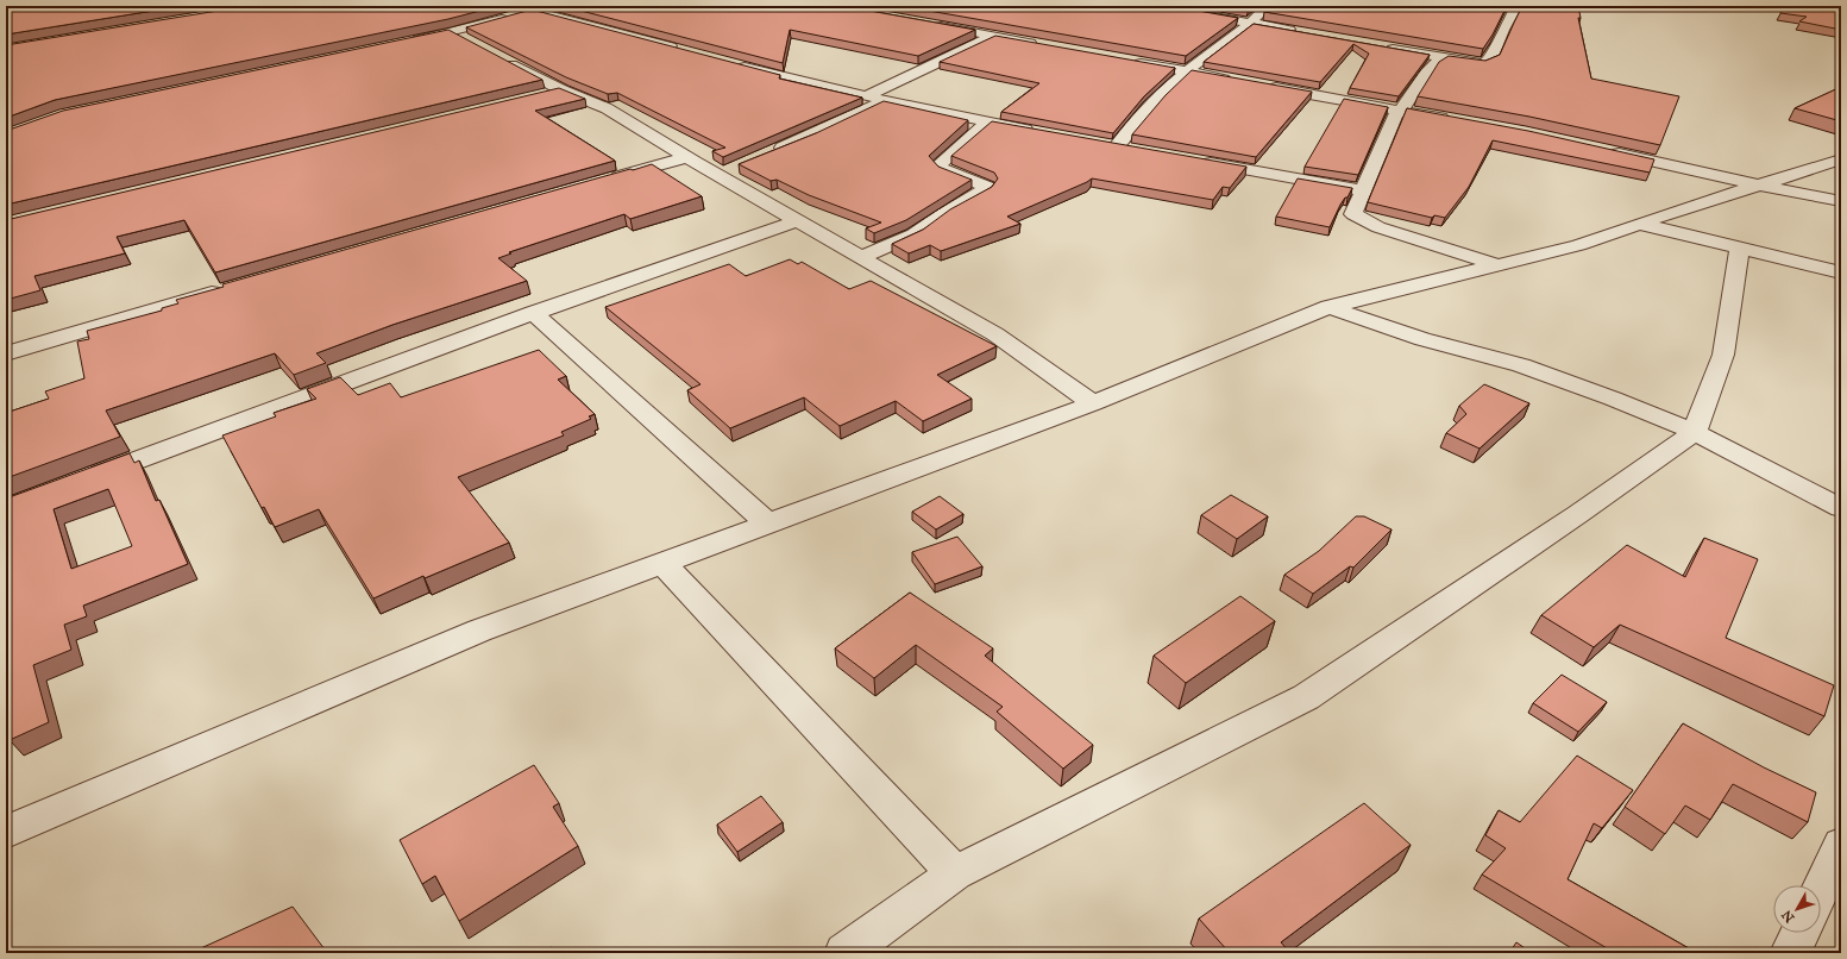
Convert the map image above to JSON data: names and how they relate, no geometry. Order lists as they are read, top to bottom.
{
  "north": "bottom left"
}
